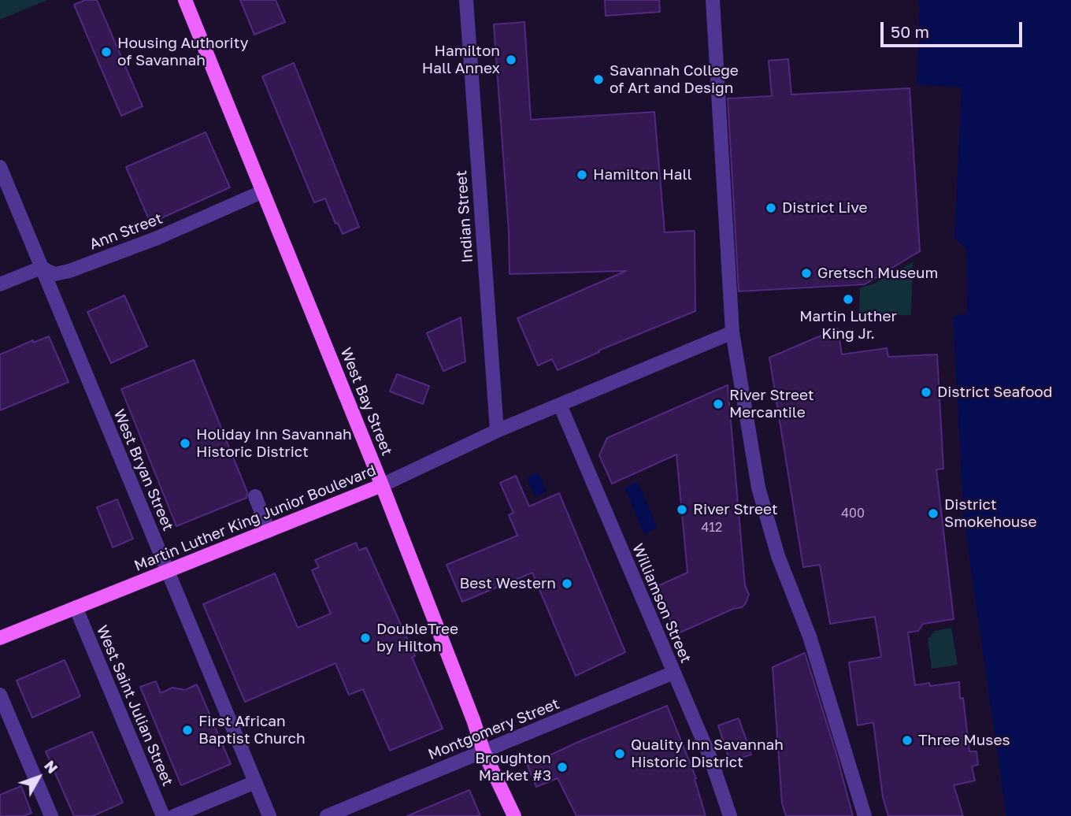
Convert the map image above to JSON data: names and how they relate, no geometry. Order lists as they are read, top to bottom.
{
  "streets": {
    "main road": ["West Bay Street", "Martin Luther King Junior Boulevard"],
    "street": [
      "Indian Street",
      "Ann Street",
      "West Bryan Street",
      "Williamson Street",
      "West Saint Julian Street",
      "Montgomery Street"
    ]
  },
  "crossings": [
    ["Indian Street", "Martin Luther King Junior Boulevard"],
    ["Ann Street", "West Bay Street"],
    ["Ann Street", "West Bryan Street"],
    ["West Bay Street", "Martin Luther King Junior Boulevard"],
    ["West Bay Street", "Montgomery Street"],
    ["West Bryan Street", "Martin Luther King Junior Boulevard"],
    ["Martin Luther King Junior Boulevard", "Williamson Street"],
    ["Martin Luther King Junior Boulevard", "West Saint Julian Street"],
    ["Williamson Street", "Montgomery Street"]
  ],
  "places": [
    "Housing Authority of Savannah",
    "Hamilton Hall Annex",
    "Savannah College of Art and Design",
    "Hamilton Hall",
    "District Live",
    "Gretsch Museum",
    "Martin Luther King Jr.",
    "District Seafood",
    "River Street Mercantile",
    "Holiday Inn Savannah Historic District",
    "River Street",
    "District Smokehouse",
    "Best Western",
    "DoubleTree by Hilton",
    "First African Baptist Church",
    "Three Muses",
    "Quality Inn Savannah Historic District",
    "Broughton Market #3"
  ],
  "house_numbers": ["400", "412"],
  "scale_bar": "50 m",
  "north": "top right"
}
